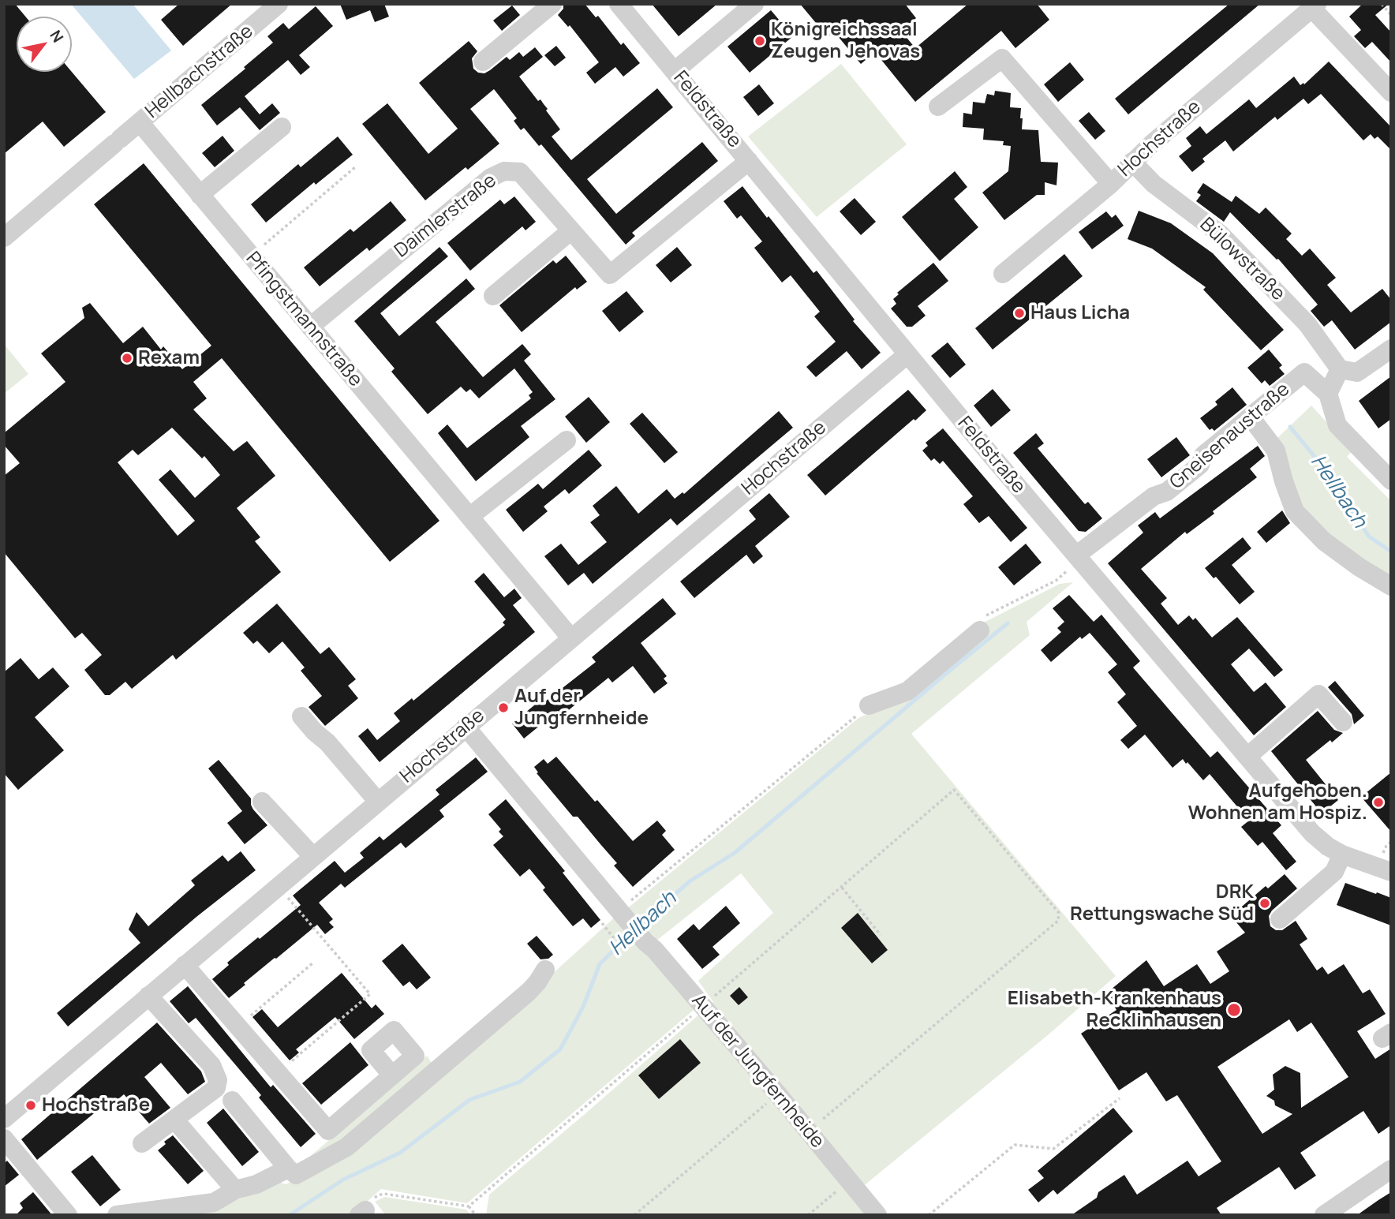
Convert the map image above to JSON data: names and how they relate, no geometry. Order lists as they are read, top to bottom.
{
  "streets": {
    "street": [
      "Hellbachstraße",
      "Feldstraße",
      "Hochstraße",
      "Daimlerstraße",
      "Bülowstraße",
      "Pfingstmannstraße",
      "Gneisenaustraße",
      "Auf der Jungfernheide"
    ]
  },
  "crossings": [
    ["Hellbachstraße", "Pfingstmannstraße"],
    ["Feldstraße", "Hochstraße"],
    ["Feldstraße", "Daimlerstraße"],
    ["Feldstraße", "Gneisenaustraße"],
    ["Hochstraße", "Bülowstraße"],
    ["Hochstraße", "Pfingstmannstraße"],
    ["Hochstraße", "Auf der Jungfernheide"],
    ["Daimlerstraße", "Pfingstmannstraße"]
  ],
  "water": ["Hellbach"],
  "places": [
    "Königreichssaal Zeugen Jehovas",
    "Haus Licha",
    "Rexam",
    "Auf der Jungfernheide",
    "Aufgehoben. Wohnen am Hospiz.",
    "DRK Rettungswache Süd",
    "Elisabeth-Krankenhaus Recklinhausen",
    "Hochstraße"
  ],
  "north": "top right"
}
